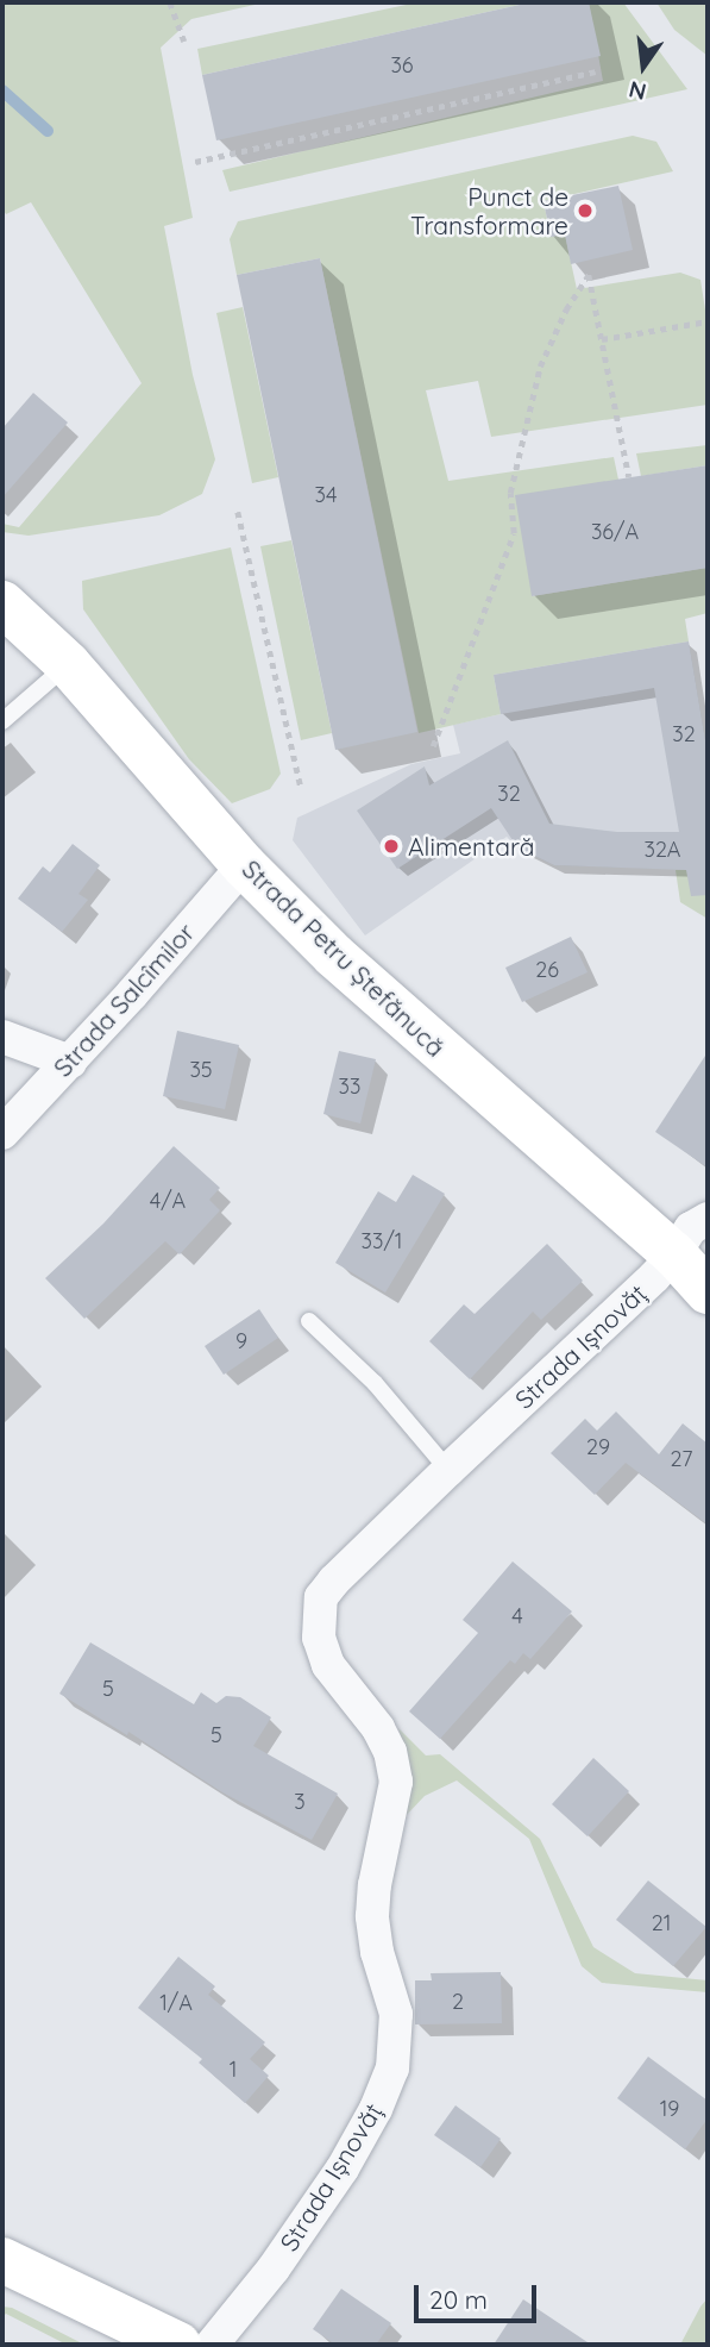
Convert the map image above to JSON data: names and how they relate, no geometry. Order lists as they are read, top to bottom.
{
  "streets": {
    "main road": ["Strada Petru Ștefănucă"],
    "street": ["Strada Salcîmilor", "Strada Ișnovăț"]
  },
  "crossings": [
    ["Strada Petru Ștefănucă", "Strada Salcîmilor"],
    ["Strada Petru Ștefănucă", "Strada Ișnovăț"]
  ],
  "places": ["Punct de Transformare", "Alimentară"],
  "house_numbers": [
    "36",
    "34",
    "36/A",
    "32",
    "32",
    "32A",
    "26",
    "35",
    "33",
    "4/A",
    "33/1",
    "9",
    "29",
    "27",
    "4",
    "5",
    "5",
    "3",
    "21",
    "2",
    "1/A",
    "1",
    "19"
  ],
  "scale_bar": "20 m",
  "north": "bottom"
}
